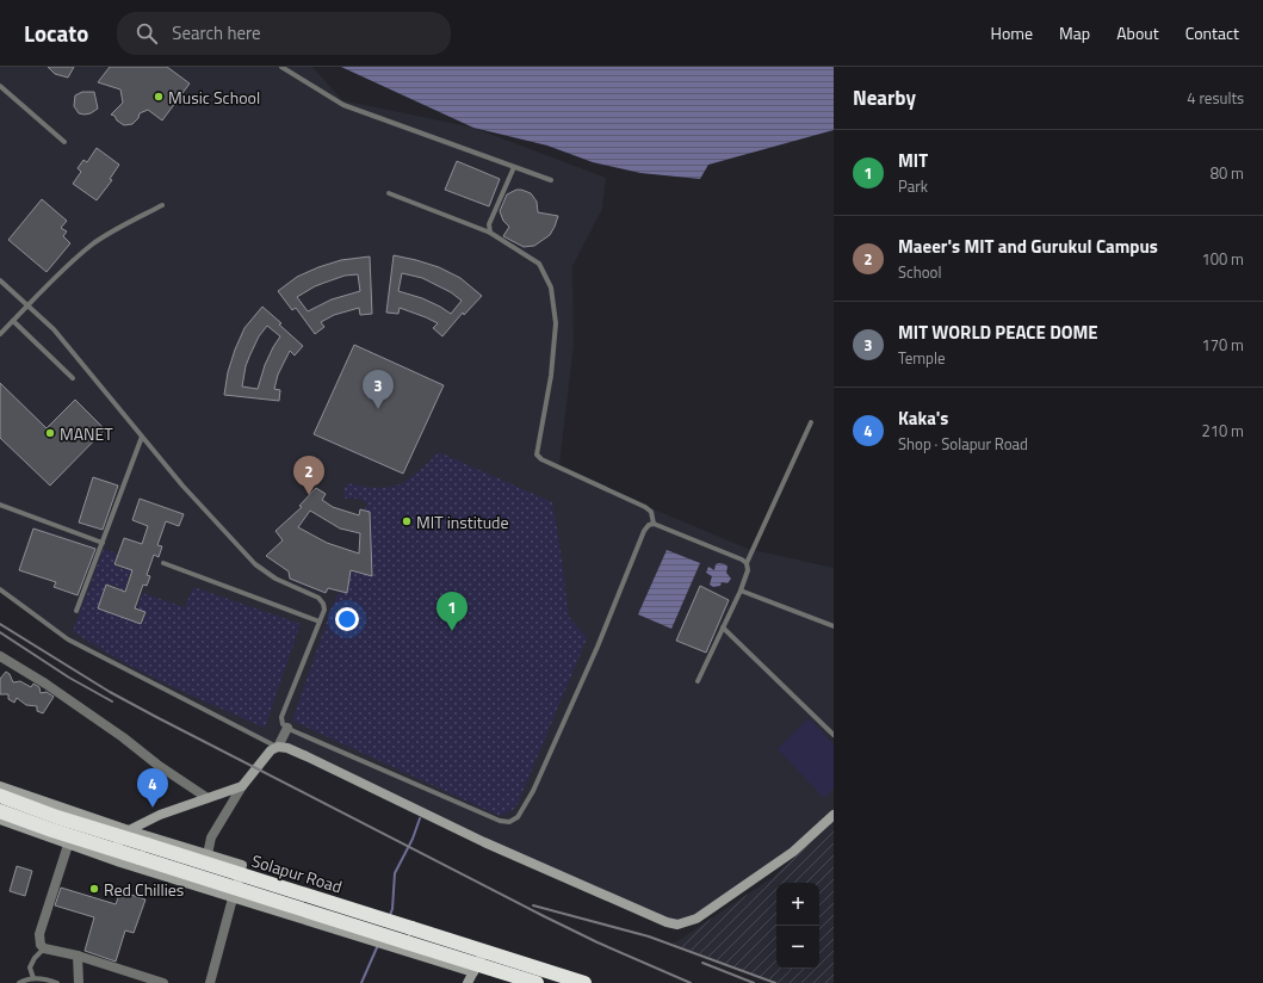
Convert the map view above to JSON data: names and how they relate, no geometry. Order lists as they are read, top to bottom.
{
  "streets": {
    "highway": ["Solapur Road"]
  },
  "places": [
    "Music School",
    "MANET",
    "MIT institude",
    "Red Chillies"
  ],
  "page": {
    "header": "Locato",
    "search": "Search here",
    "nav": [
      "Home",
      "Map",
      "About",
      "Contact"
    ],
    "heading": ["Nearby", "4 results"],
    "list": [
      {
        "mark": "1",
        "name": "MIT",
        "note": "Park",
        "value": "80 m"
      },
      {
        "mark": "2",
        "name": "Maeer's MIT and Gurukul Campus",
        "note": "School",
        "value": "100 m"
      },
      {
        "mark": "3",
        "name": "MIT WORLD PEACE DOME",
        "note": "Temple",
        "value": "170 m"
      },
      {
        "mark": "4",
        "name": "Kaka's",
        "note": "Shop · Solapur Road",
        "value": "210 m"
      }
    ],
    "pins": [
      "3",
      "2",
      "1",
      "4"
    ],
    "map_buttons": ["+", "−"]
  }
}
